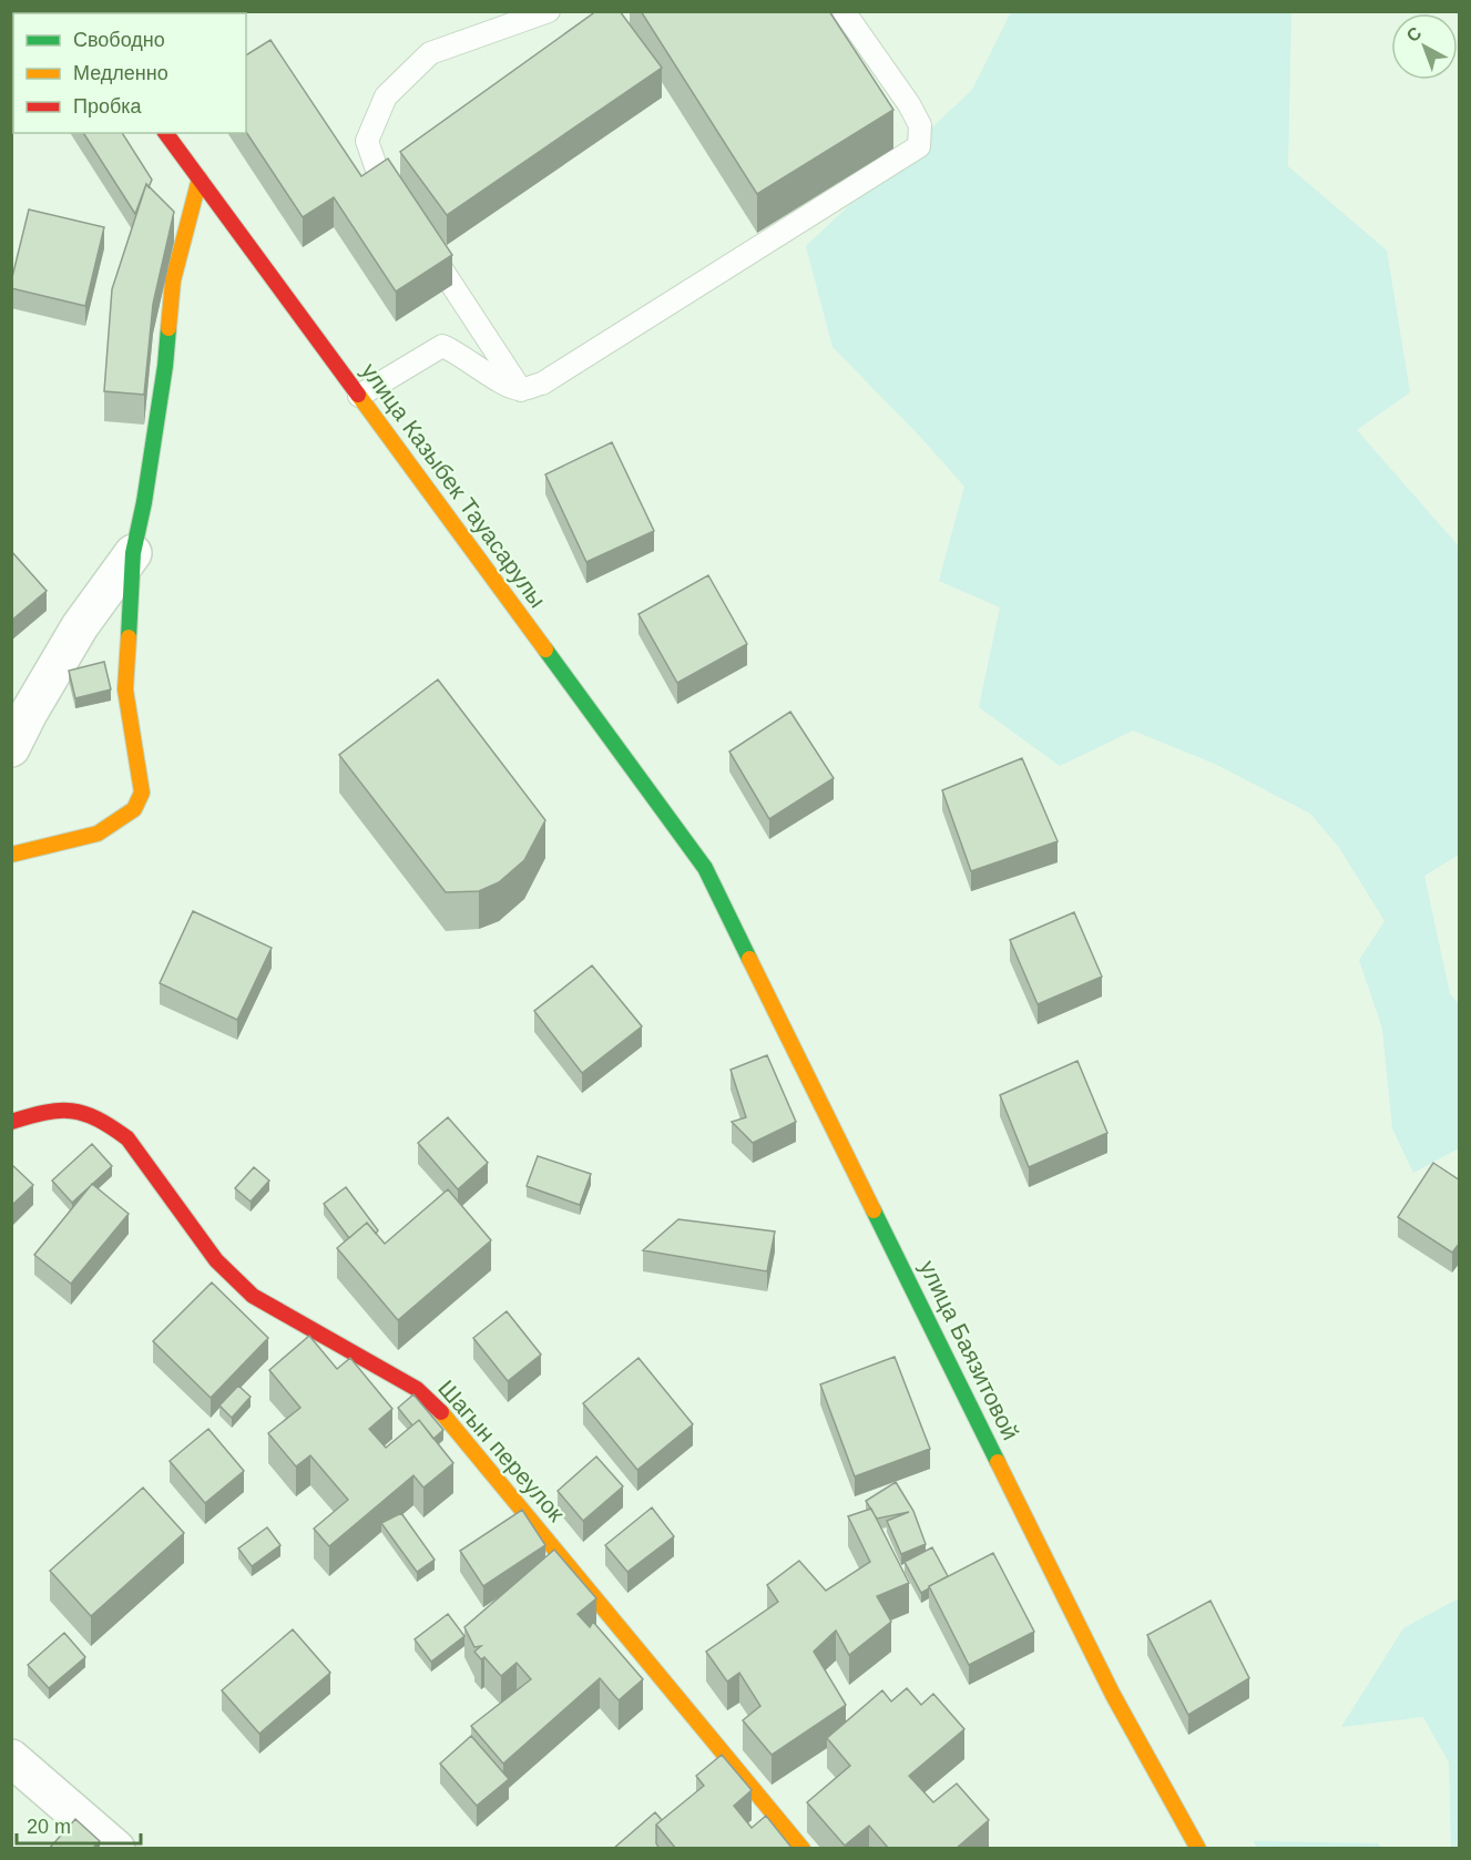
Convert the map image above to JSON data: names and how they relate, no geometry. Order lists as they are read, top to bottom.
{
  "streets": {
    "street": ["улица Казыбек Тауасарулы", "улица Баязитовой", "Шагын переулок"]
  },
  "crossings": [
    ["улица Казыбек Тауасарулы", "улица Баязитовой"]
  ],
  "legend": ["Свободно", "Медленно", "Пробка"],
  "scale_bar": "20 m",
  "north": "top left"
}
